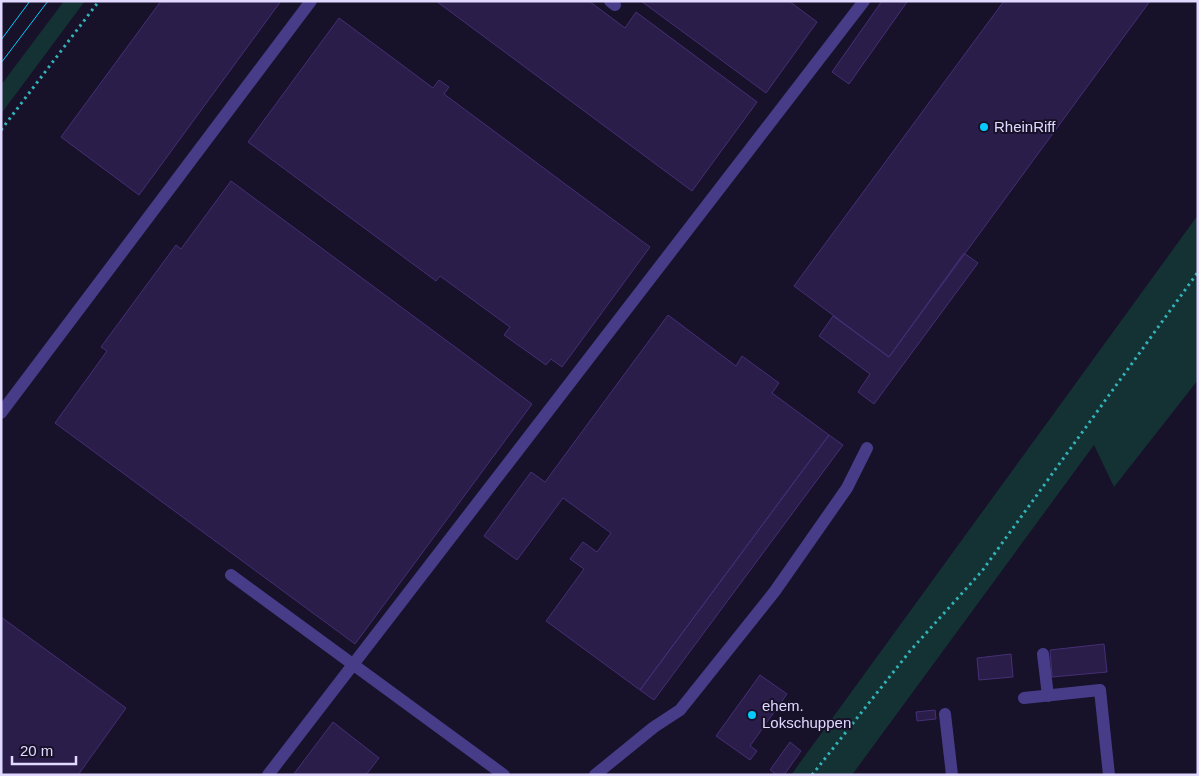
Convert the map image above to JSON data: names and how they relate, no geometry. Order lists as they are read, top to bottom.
{
  "places": ["RheinRiff", "ehem. Lokschuppen"],
  "scale_bar": "20 m"
}
